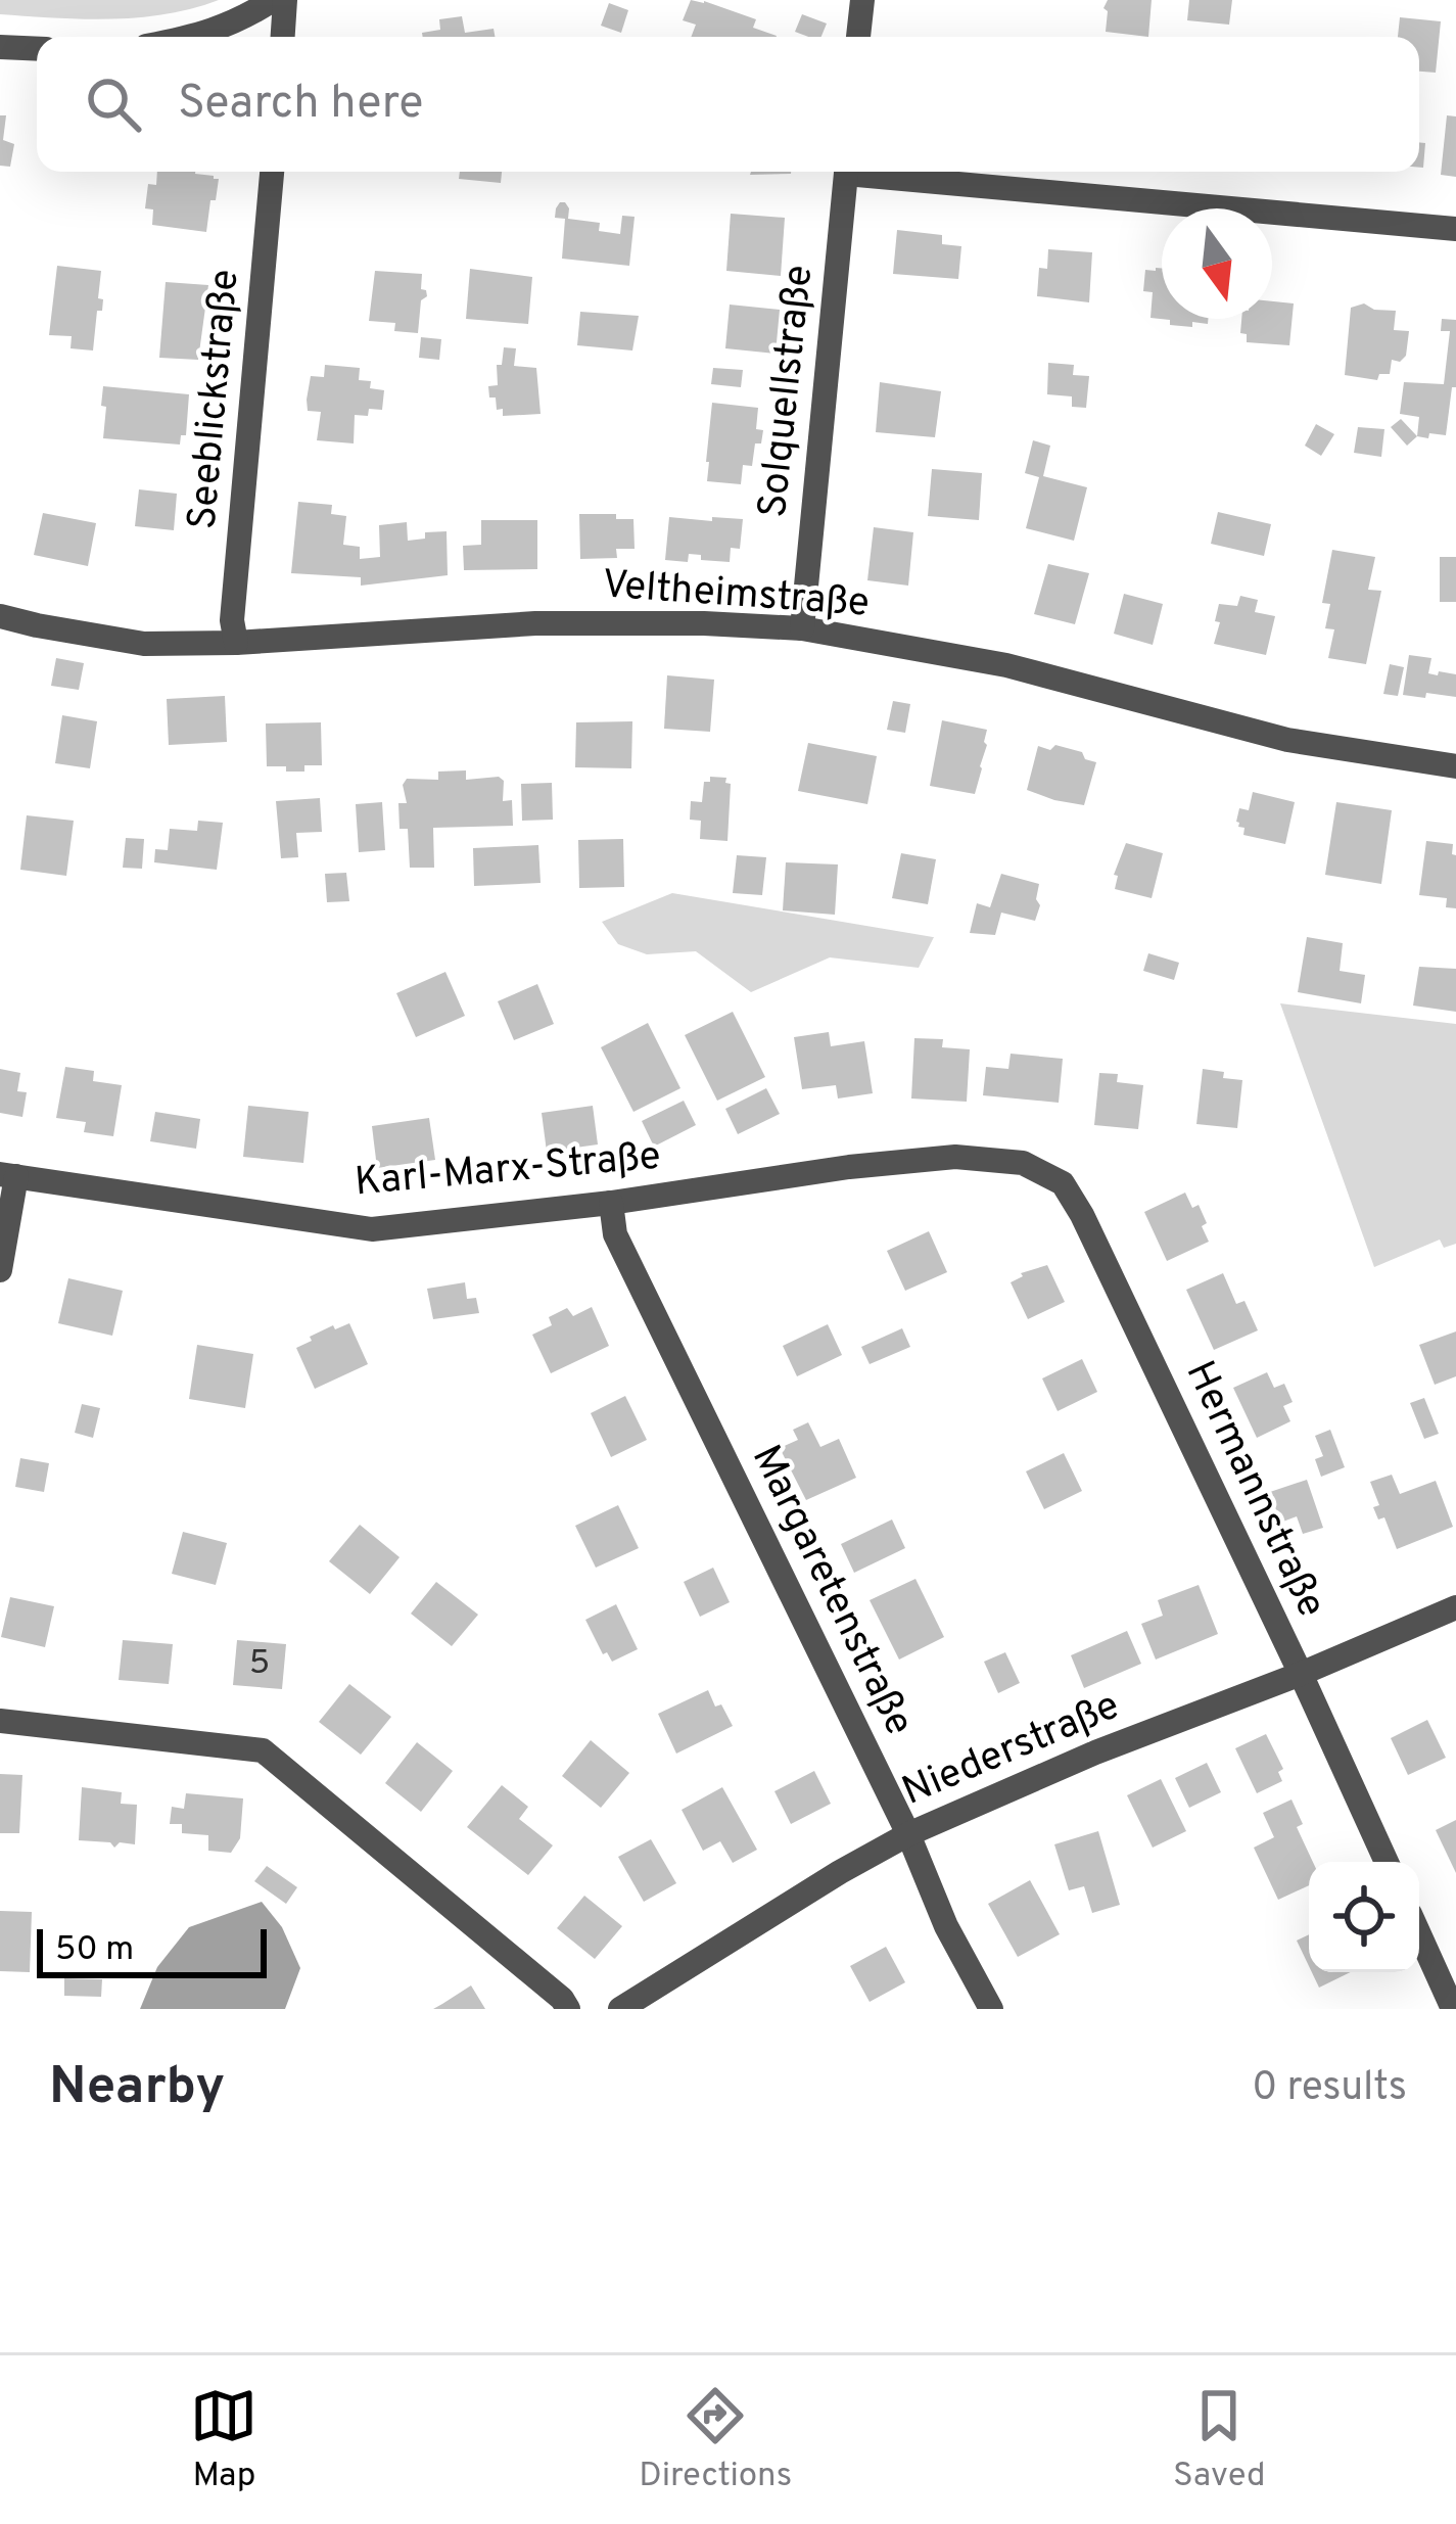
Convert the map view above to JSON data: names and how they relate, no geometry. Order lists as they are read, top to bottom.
{
  "streets": {
    "street": [
      "Solquellstraße",
      "Seeblickstraße",
      "Veltheimstraße",
      "Karl-Marx-Straße",
      "Hermannstraße",
      "Margaretenstraße",
      "Niederstraße"
    ]
  },
  "crossings": [
    ["Solquellstraße", "Veltheimstraße"],
    ["Seeblickstraße", "Veltheimstraße"],
    ["Karl-Marx-Straße", "Hermannstraße"],
    ["Karl-Marx-Straße", "Margaretenstraße"],
    ["Hermannstraße", "Niederstraße"],
    ["Margaretenstraße", "Niederstraße"]
  ],
  "house_numbers": ["5"],
  "scale_bar": "50 m",
  "north": "bottom",
  "page": {
    "search": "Search here",
    "scale": "50 m",
    "heading": ["Nearby", "0 results"],
    "nav": ["Map", "Directions", "Saved"]
  }
}
